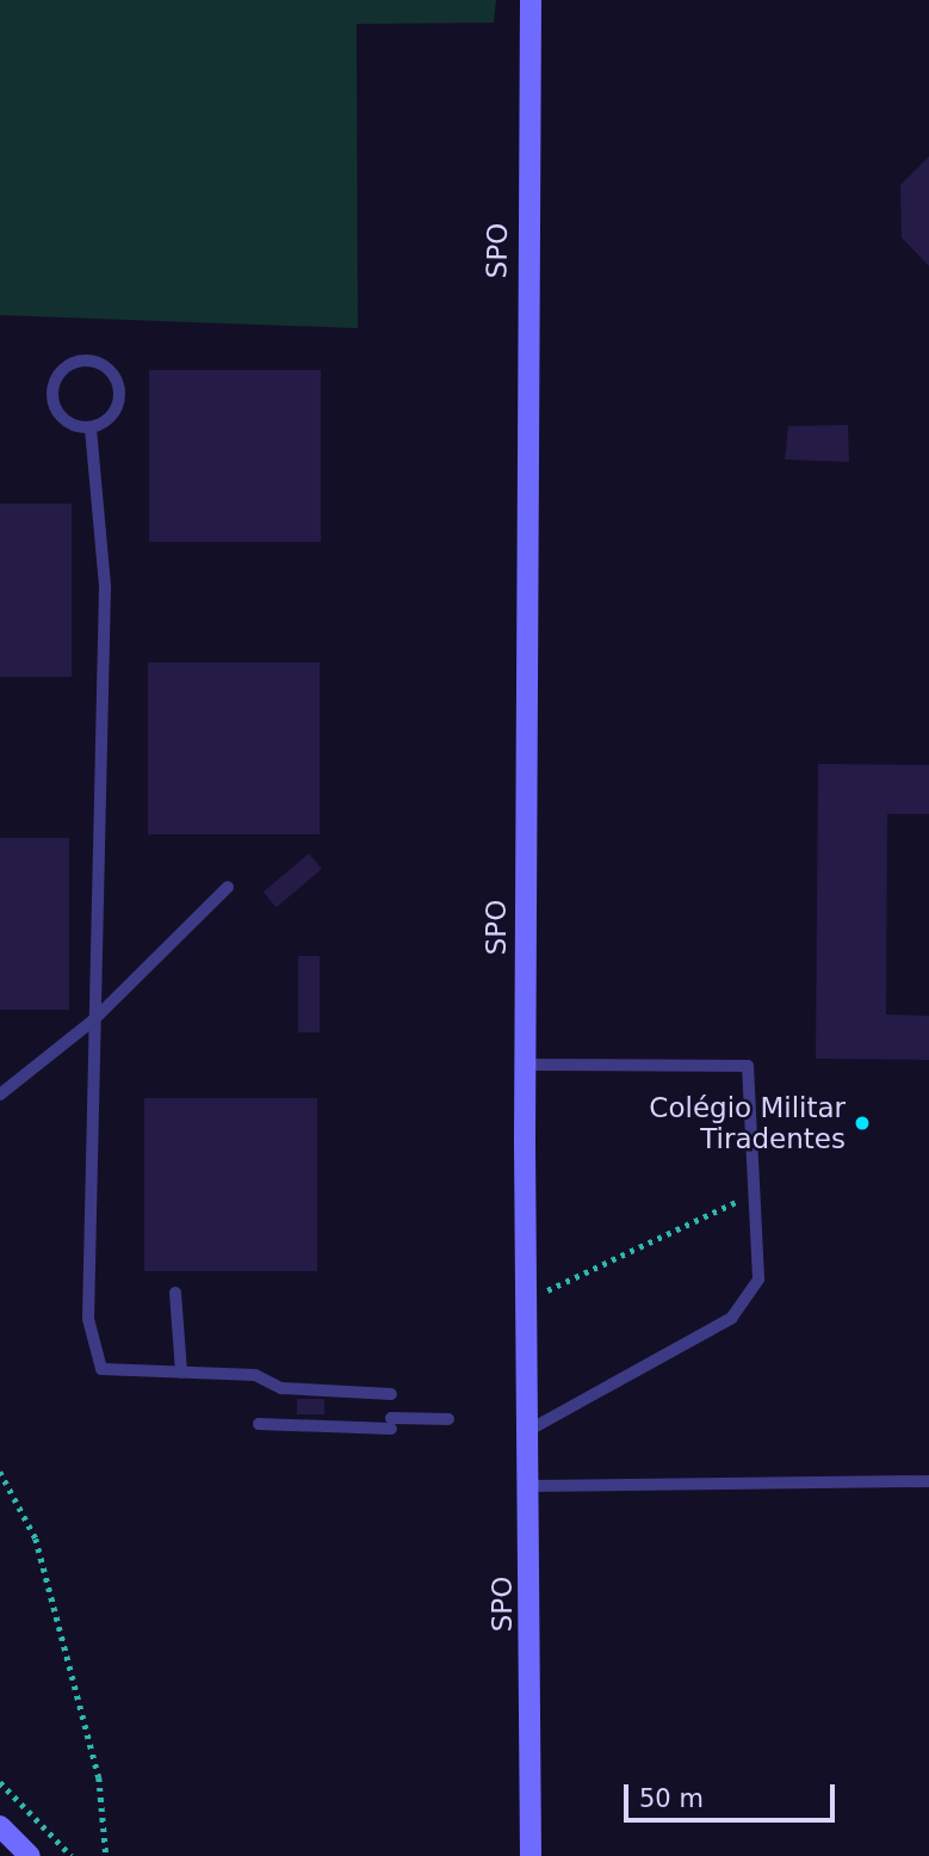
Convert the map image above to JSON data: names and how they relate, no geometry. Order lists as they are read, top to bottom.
{
  "streets": {
    "street": ["SPO"]
  },
  "places": ["Colégio Militar Tiradentes"],
  "scale_bar": "50 m"
}
